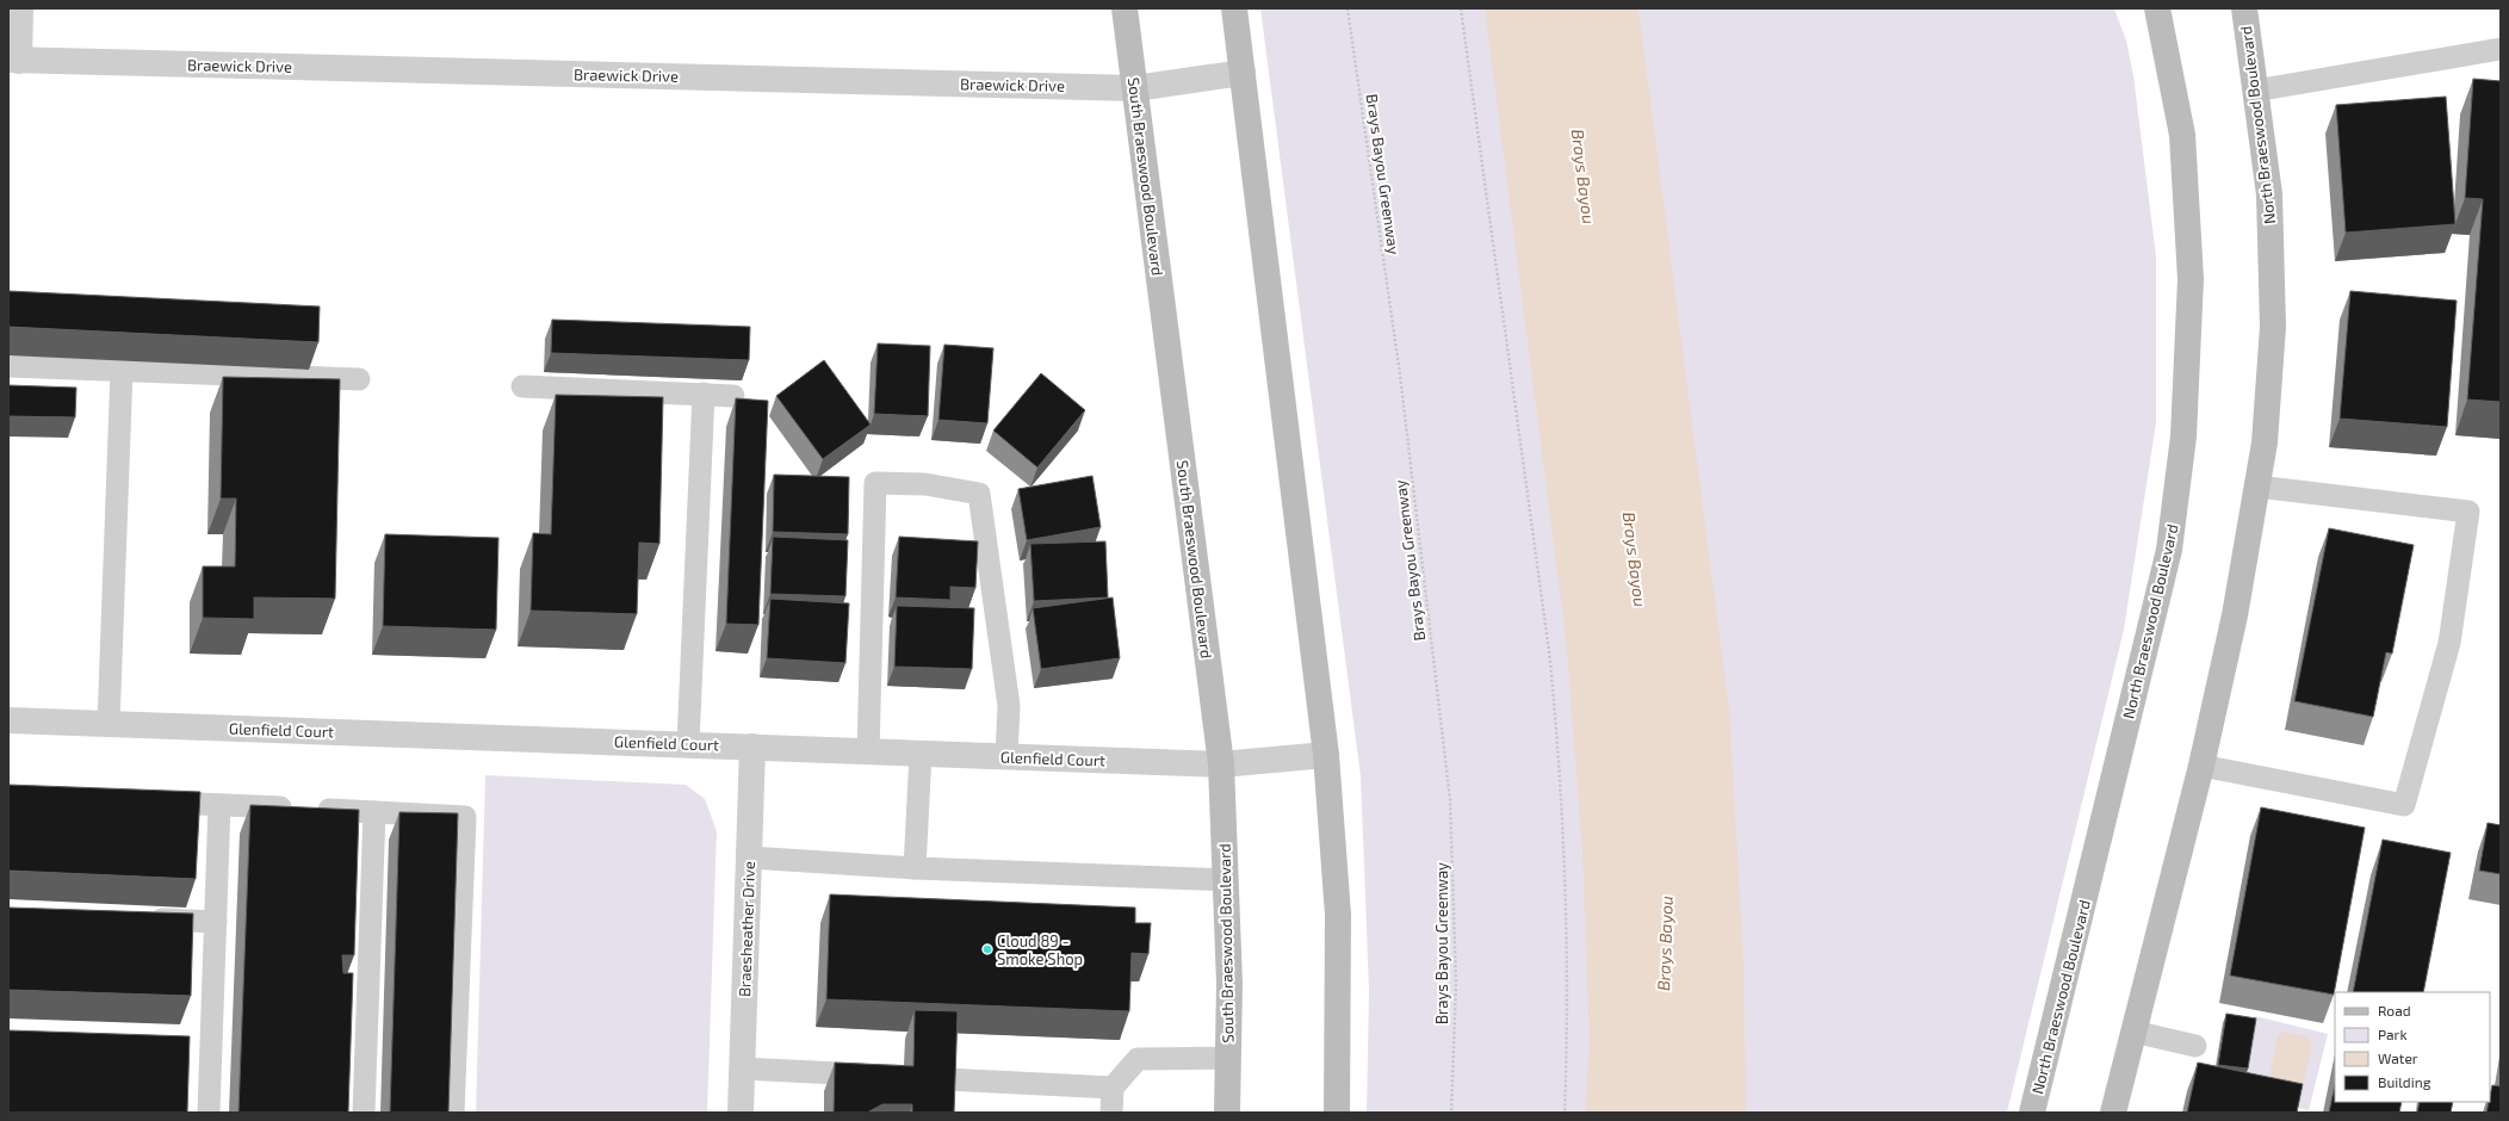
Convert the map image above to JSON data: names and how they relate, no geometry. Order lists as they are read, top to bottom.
{
  "streets": {
    "main road": ["North Braeswood Boulevard", "South Braeswood Boulevard"],
    "street": ["Braewick Drive", "Glenfield Court", "Braesheather Drive"],
    "path": ["Brays Bayou Greenway"]
  },
  "crossings": [
    ["Braewick Drive", "South Braeswood Boulevard"],
    ["South Braeswood Boulevard", "Glenfield Court"],
    ["Glenfield Court", "Braesheather Drive"]
  ],
  "water": ["Brays Bayou"],
  "places": ["Cloud 89 - Smoke Shop"],
  "legend": [
    "Road",
    "Park",
    "Water",
    "Building"
  ]
}
